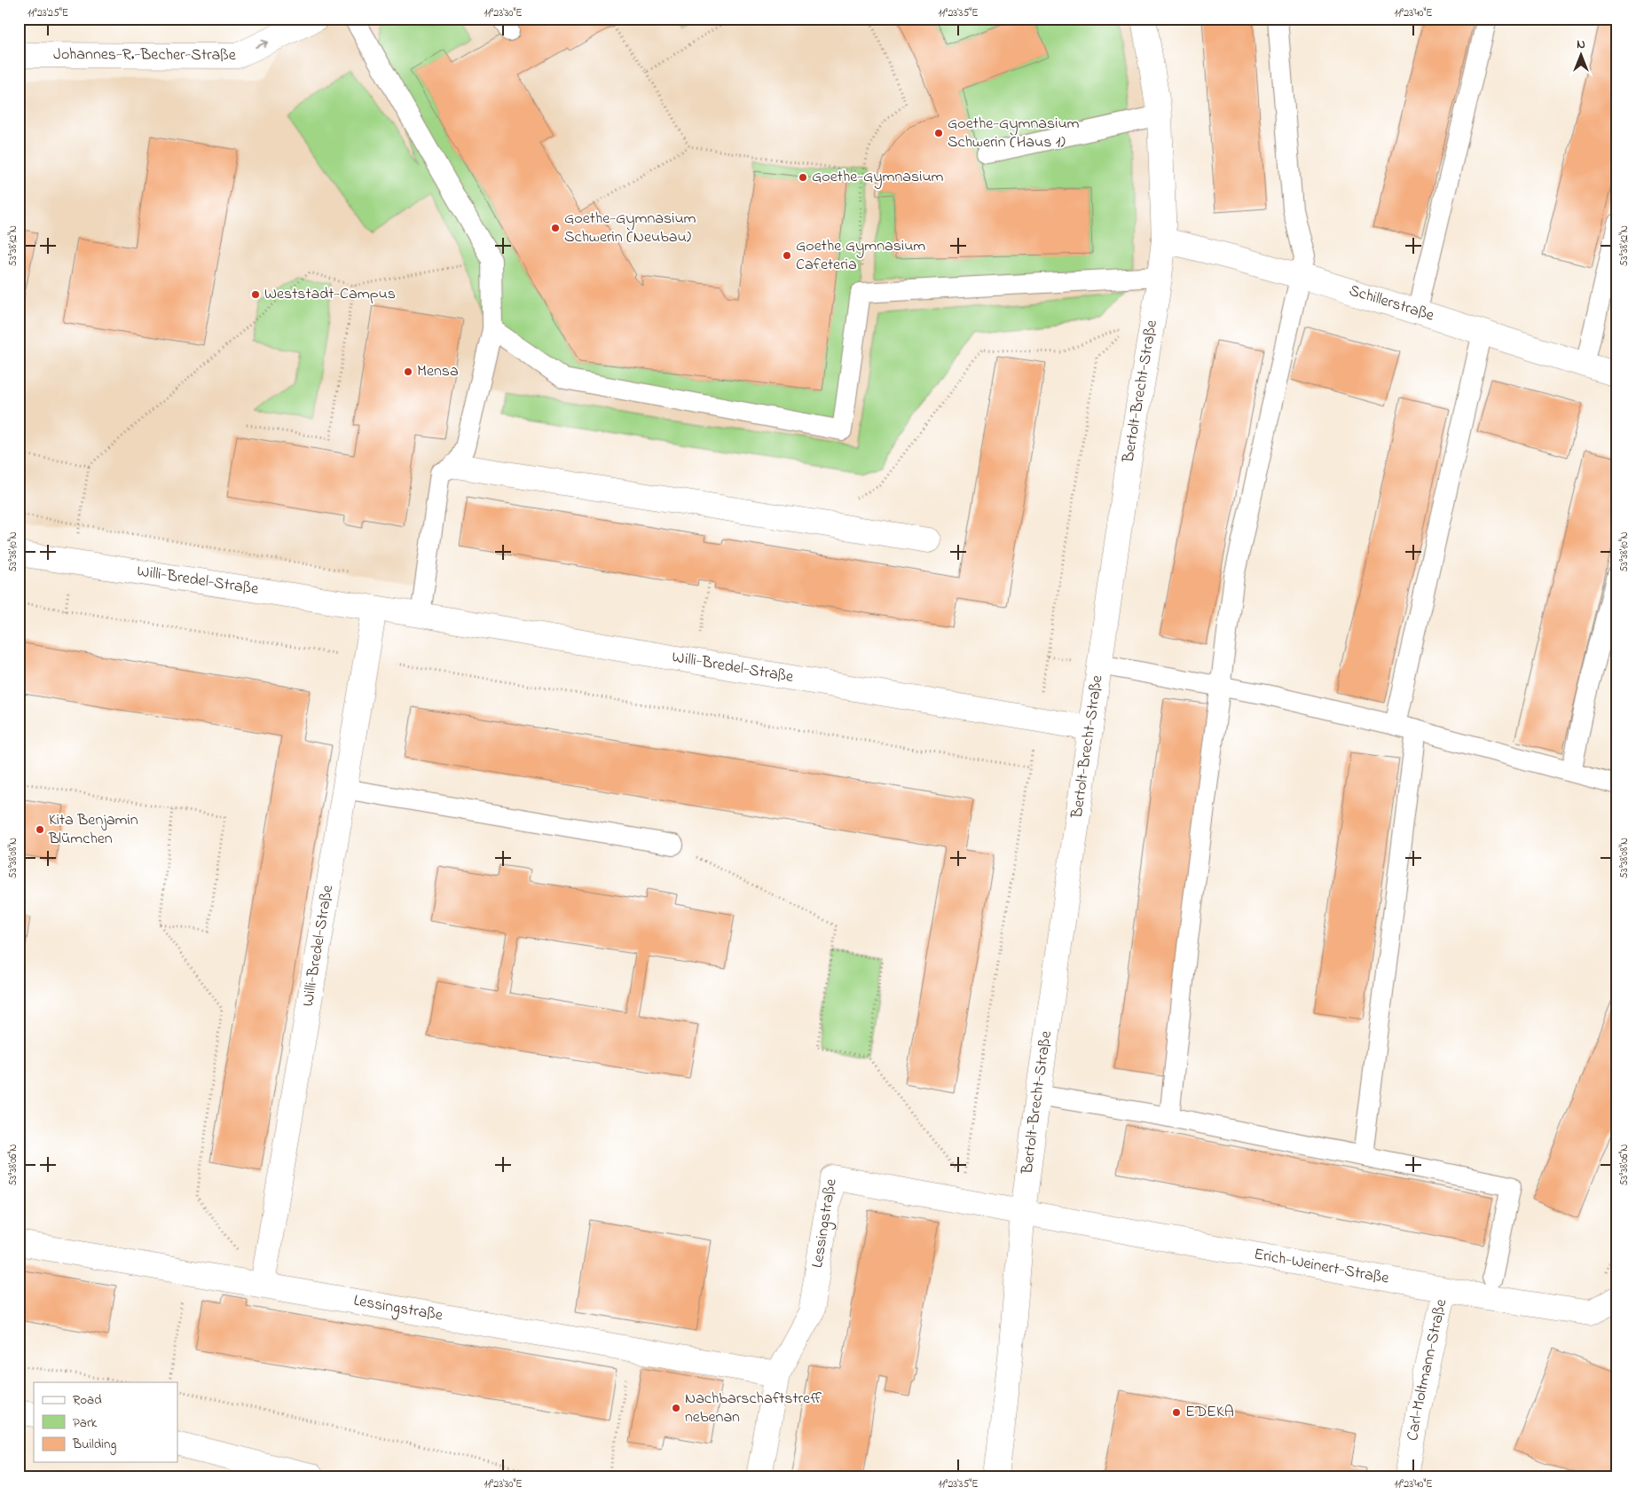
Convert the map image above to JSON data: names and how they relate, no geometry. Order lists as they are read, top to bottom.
{
  "streets": {
    "street": [
      "Johannes-R.-Becher-Straße",
      "Schillerstraße",
      "Bertolt-Brecht-Straße",
      "Willi-Bredel-Straße",
      "Lessingstraße",
      "Erich-Weinert-Straße",
      "Carl-Moltmann-Straße"
    ]
  },
  "crossings": [
    ["Schillerstraße", "Bertolt-Brecht-Straße"],
    ["Bertolt-Brecht-Straße", "Willi-Bredel-Straße"],
    ["Bertolt-Brecht-Straße", "Lessingstraße"],
    ["Bertolt-Brecht-Straße", "Erich-Weinert-Straße"],
    ["Willi-Bredel-Straße", "Lessingstraße"],
    ["Lessingstraße", "Erich-Weinert-Straße"],
    ["Erich-Weinert-Straße", "Carl-Moltmann-Straße"]
  ],
  "one_way": ["Johannes-R.-Becher-Straße"],
  "places": [
    "Goethe-Gymnasium Schwerin (Haus 1)",
    "Goethe-Gymnasium",
    "Goethe-Gymnasium Schwerin (Neubau)",
    "Goethe Gymnasium Cafeteria",
    "Weststadt-Campus",
    "Mensa",
    "Kita Benjamin Blümchen",
    "Nachbarschaftstreff nebenan",
    "EDEKA"
  ],
  "legend": ["Road", "Park", "Building"],
  "north": "top",
  "coordinates": [
    "11°23'25\"E",
    "11°23'30\"E",
    "11°23'35\"E",
    "11°23'40\"E",
    "53°38'12\"N",
    "53°38'10\"N",
    "53°38'08\"N",
    "53°38'06\"N"
  ]
}
